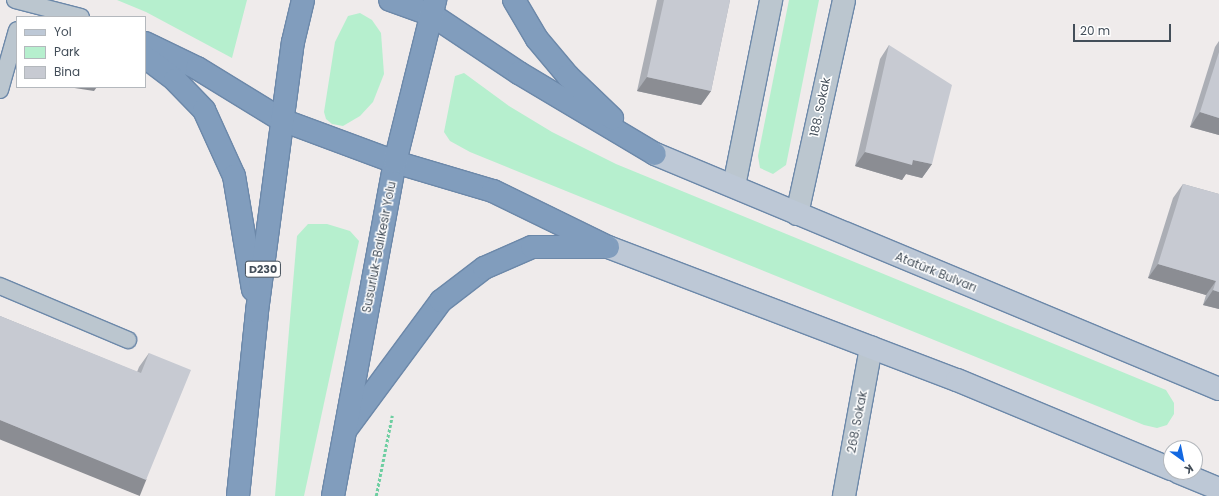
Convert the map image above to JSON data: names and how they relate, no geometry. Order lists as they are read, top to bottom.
{
  "streets": {
    "highway": ["Susurluk-Balıkesir Yolu", "D230"],
    "main road": ["Atatürk Bulvarı"],
    "street": ["188. Sokak", "268. Sokak"]
  },
  "crossings": [
    ["188. Sokak", "Atatürk Bulvarı"]
  ],
  "legend": ["Yol", "Park", "Bina"],
  "scale_bar": "20 m",
  "north": "bottom right"
}
